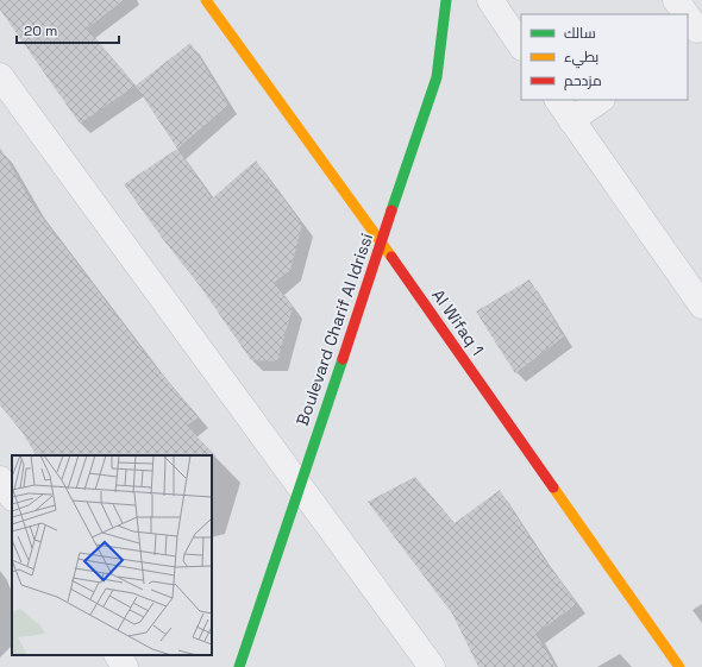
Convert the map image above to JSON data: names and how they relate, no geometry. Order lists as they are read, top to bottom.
{
  "streets": {
    "street": ["Al Wifaq 1", "Boulevard Charif Al Idrissi"]
  },
  "crossings": [
    ["Al Wifaq 1", "Boulevard Charif Al Idrissi"]
  ],
  "legend": ["سالك", "بطيء", "مزدحم"],
  "scale_bar": "20 m"
}
